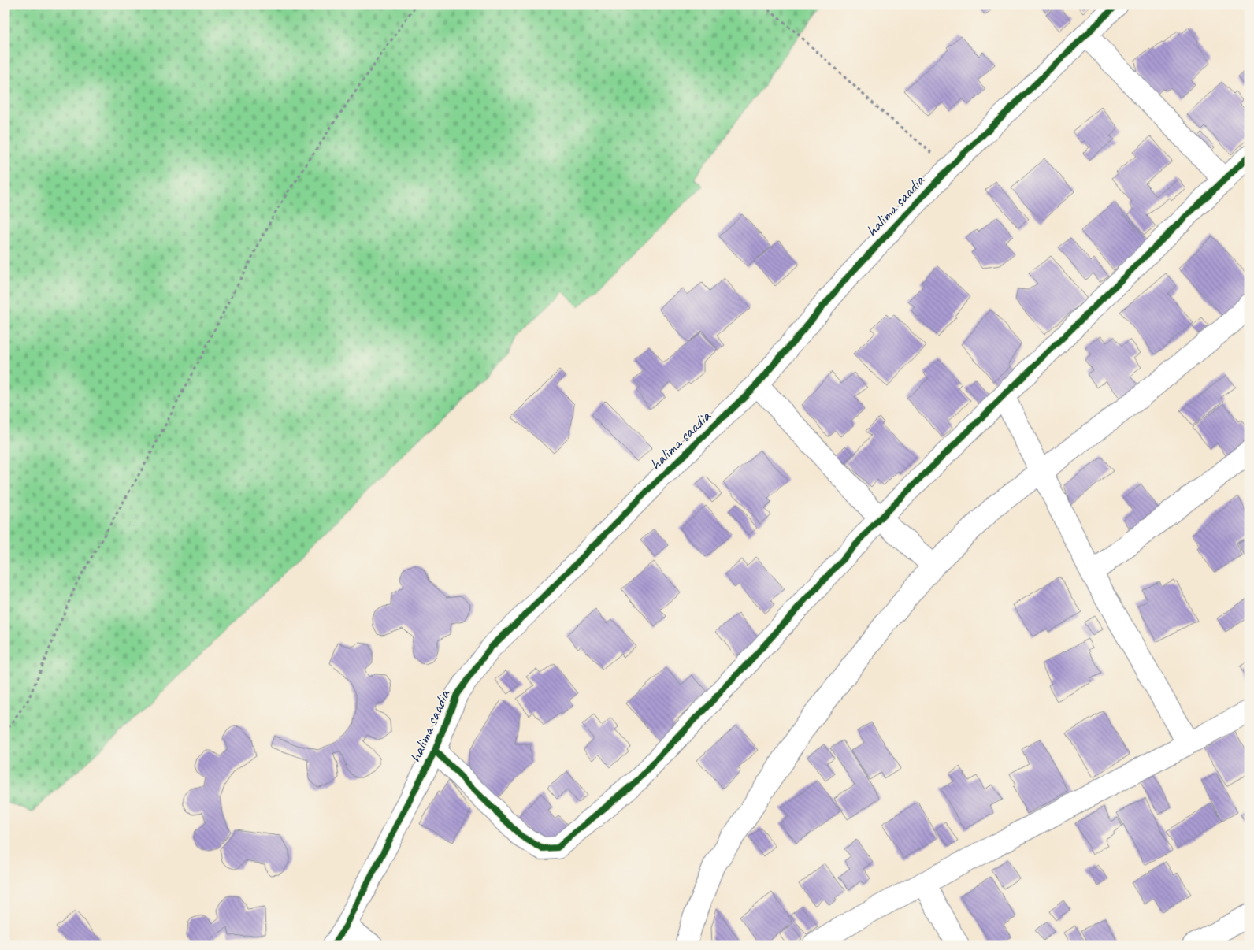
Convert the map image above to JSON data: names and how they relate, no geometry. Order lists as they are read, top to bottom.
{
  "streets": {
    "street": ["halima saadia"]
  }
}
